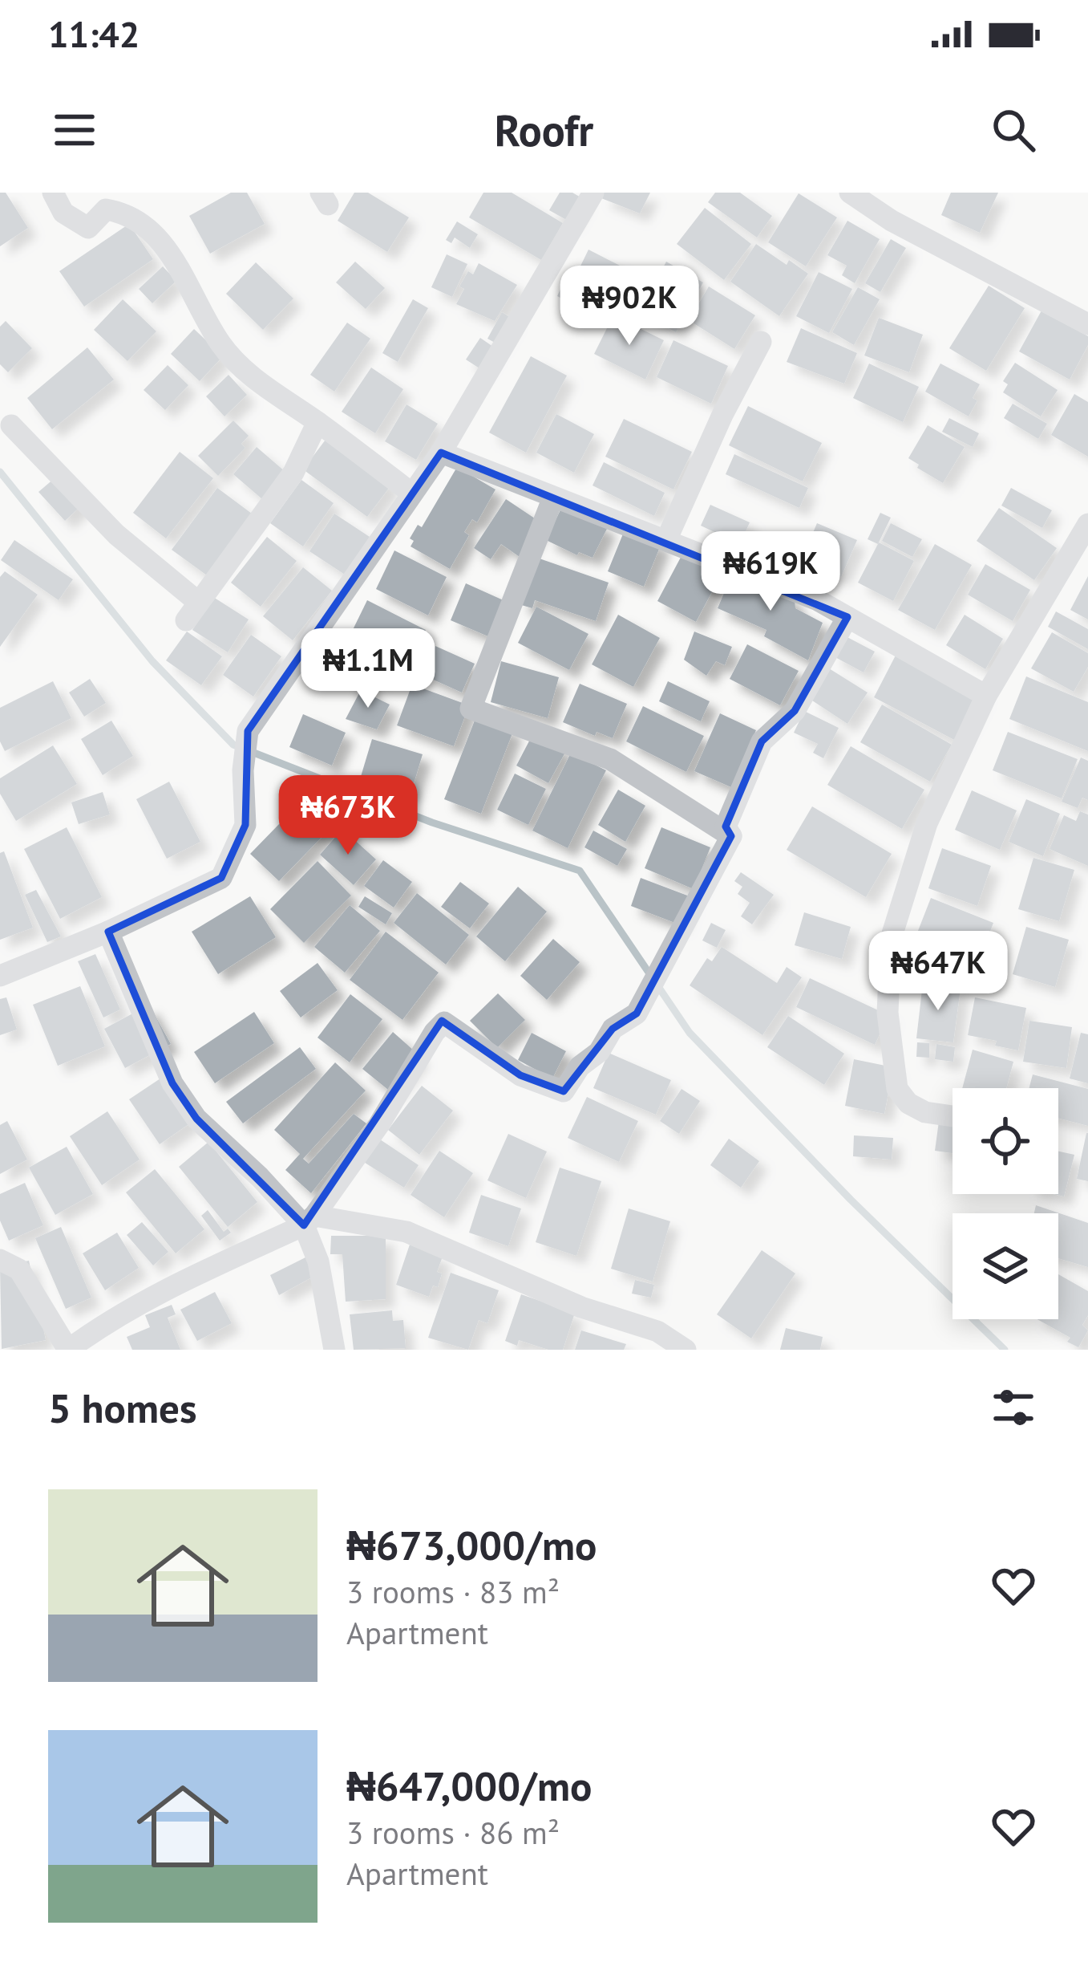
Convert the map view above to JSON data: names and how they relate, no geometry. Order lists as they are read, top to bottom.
{
  "page": {
    "status": "11:42",
    "header": "Roofr",
    "price": [
      "₦902K",
      "₦619K",
      "₦1.1M",
      "₦673K",
      "₦647K"
    ],
    "heading": "5 homes",
    "list": [
      {
        "name": "₦673,000/mo",
        "note": "3 rooms · 83 m² · Apartment"
      },
      {
        "name": "₦647,000/mo",
        "note": "3 rooms · 86 m² · Apartment"
      }
    ]
  }
}
